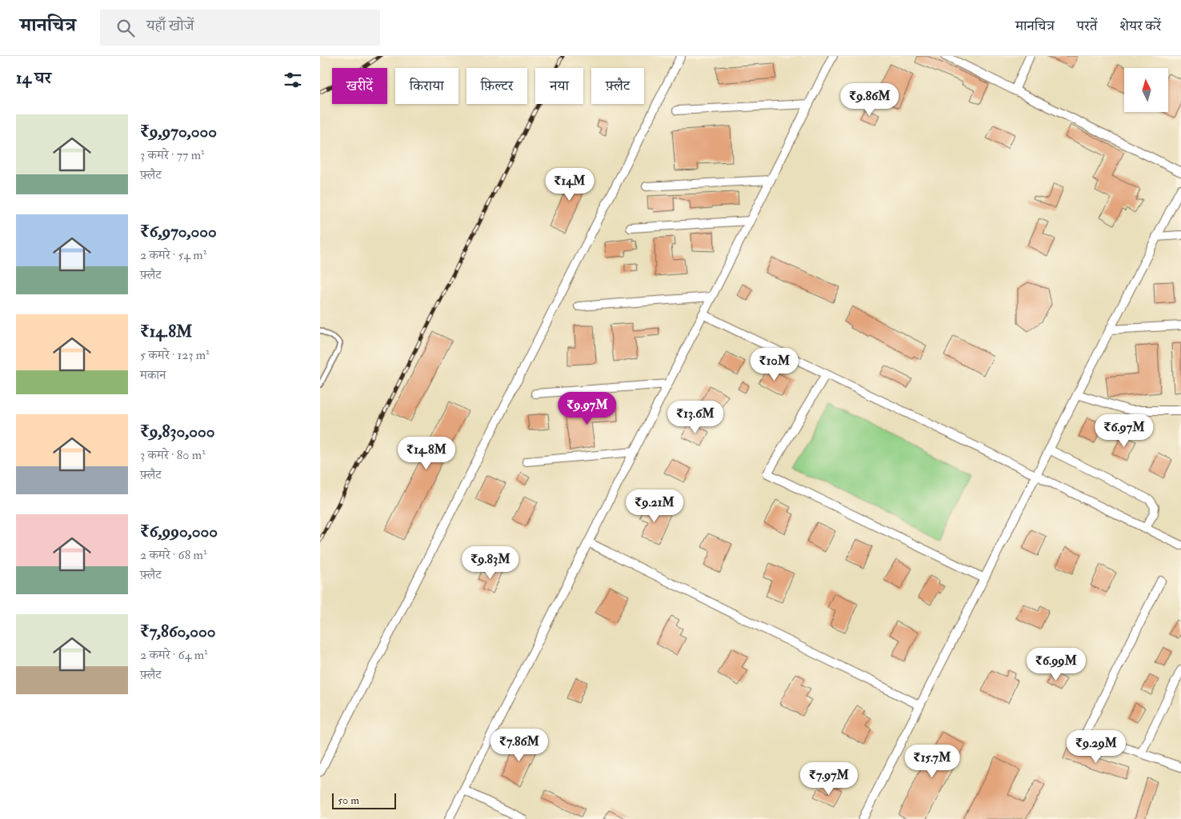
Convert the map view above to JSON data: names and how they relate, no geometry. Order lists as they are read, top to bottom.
{
  "scale_bar": "50 m",
  "north": "top",
  "page": {
    "header": "मानचित्र",
    "search": "यहाँ खोजें",
    "nav": ["मानचित्र", "परतें", "शेयर करें"],
    "heading": "14 घर",
    "chip": [
      "खरीदें",
      "किराया",
      "फ़िल्टर",
      "नया",
      "फ़्लैट"
    ],
    "price": [
      "₹9.86M",
      "₹14M",
      "₹10M",
      "₹9.97M",
      "₹13.6M",
      "₹6.97M",
      "₹14.8M",
      "₹9.21M",
      "₹9.83M",
      "₹6.99M",
      "₹7.86M",
      "₹9.29M",
      "₹15.7M",
      "₹7.97M"
    ],
    "list": [
      {
        "name": "₹9,970,000",
        "note": "3 कमरे · 77 m² · फ़्लैट"
      },
      {
        "name": "₹6,970,000",
        "note": "2 कमरे · 54 m² · फ़्लैट"
      },
      {
        "name": "₹14.8M",
        "note": "5 कमरे · 123 m² · मकान"
      },
      {
        "name": "₹9,830,000",
        "note": "3 कमरे · 80 m² · फ़्लैट"
      },
      {
        "name": "₹6,990,000",
        "note": "2 कमरे · 68 m² · फ़्लैट"
      },
      {
        "name": "₹7,860,000",
        "note": "2 कमरे · 64 m² · फ़्लैट"
      }
    ],
    "scale": "50 m"
  }
}
